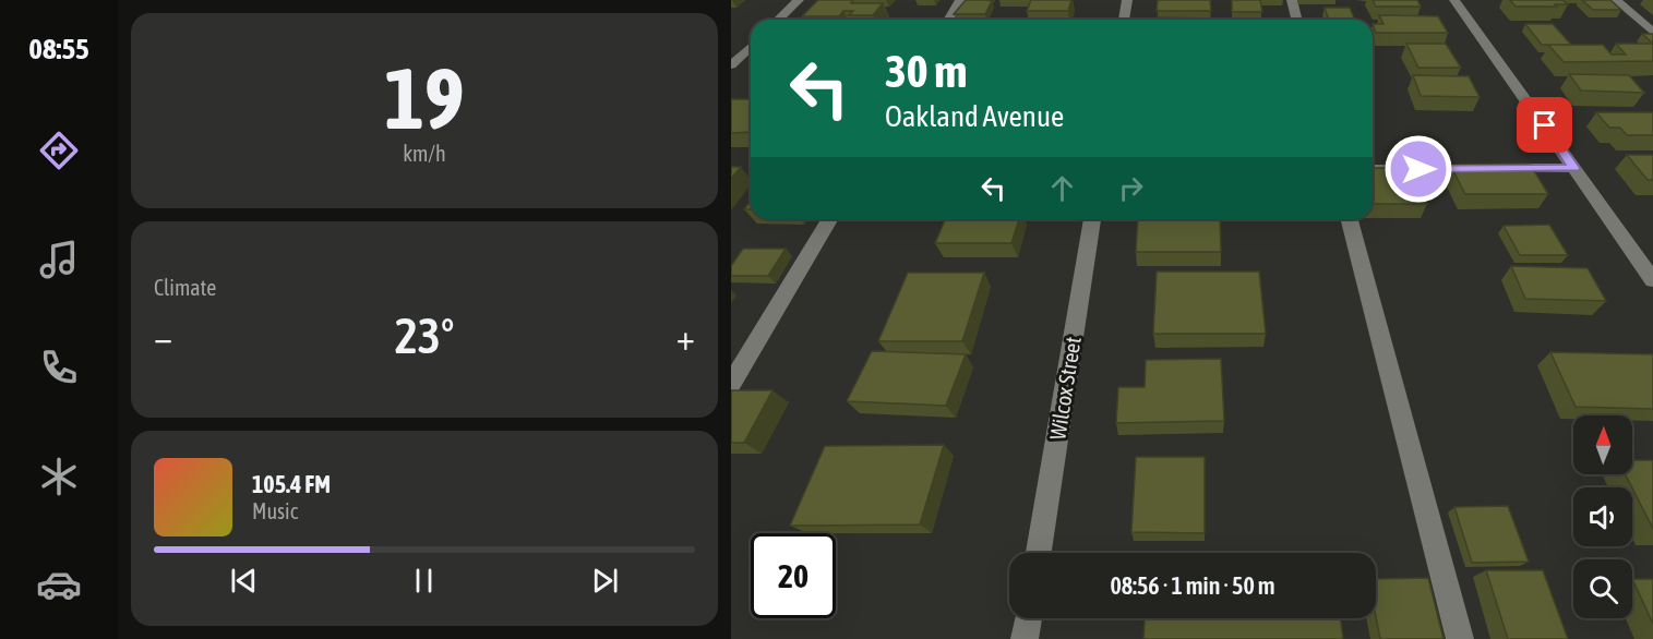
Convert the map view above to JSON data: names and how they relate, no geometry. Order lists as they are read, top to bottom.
{
  "streets": {
    "street": ["Wilcox Street"]
  },
  "north": "top",
  "page": {
    "tabs": "08:55",
    "tile": [
      ["19", "km/h"],
      "Climate"
    ],
    "turn": ["30 m", "Oakland Avenue"],
    "heat": ["−", "23°", "+"],
    "song": ["105.4 FM", "Music"],
    "limit": "20",
    "trip": "08:56 · 1 min · 50 m"
  }
}
